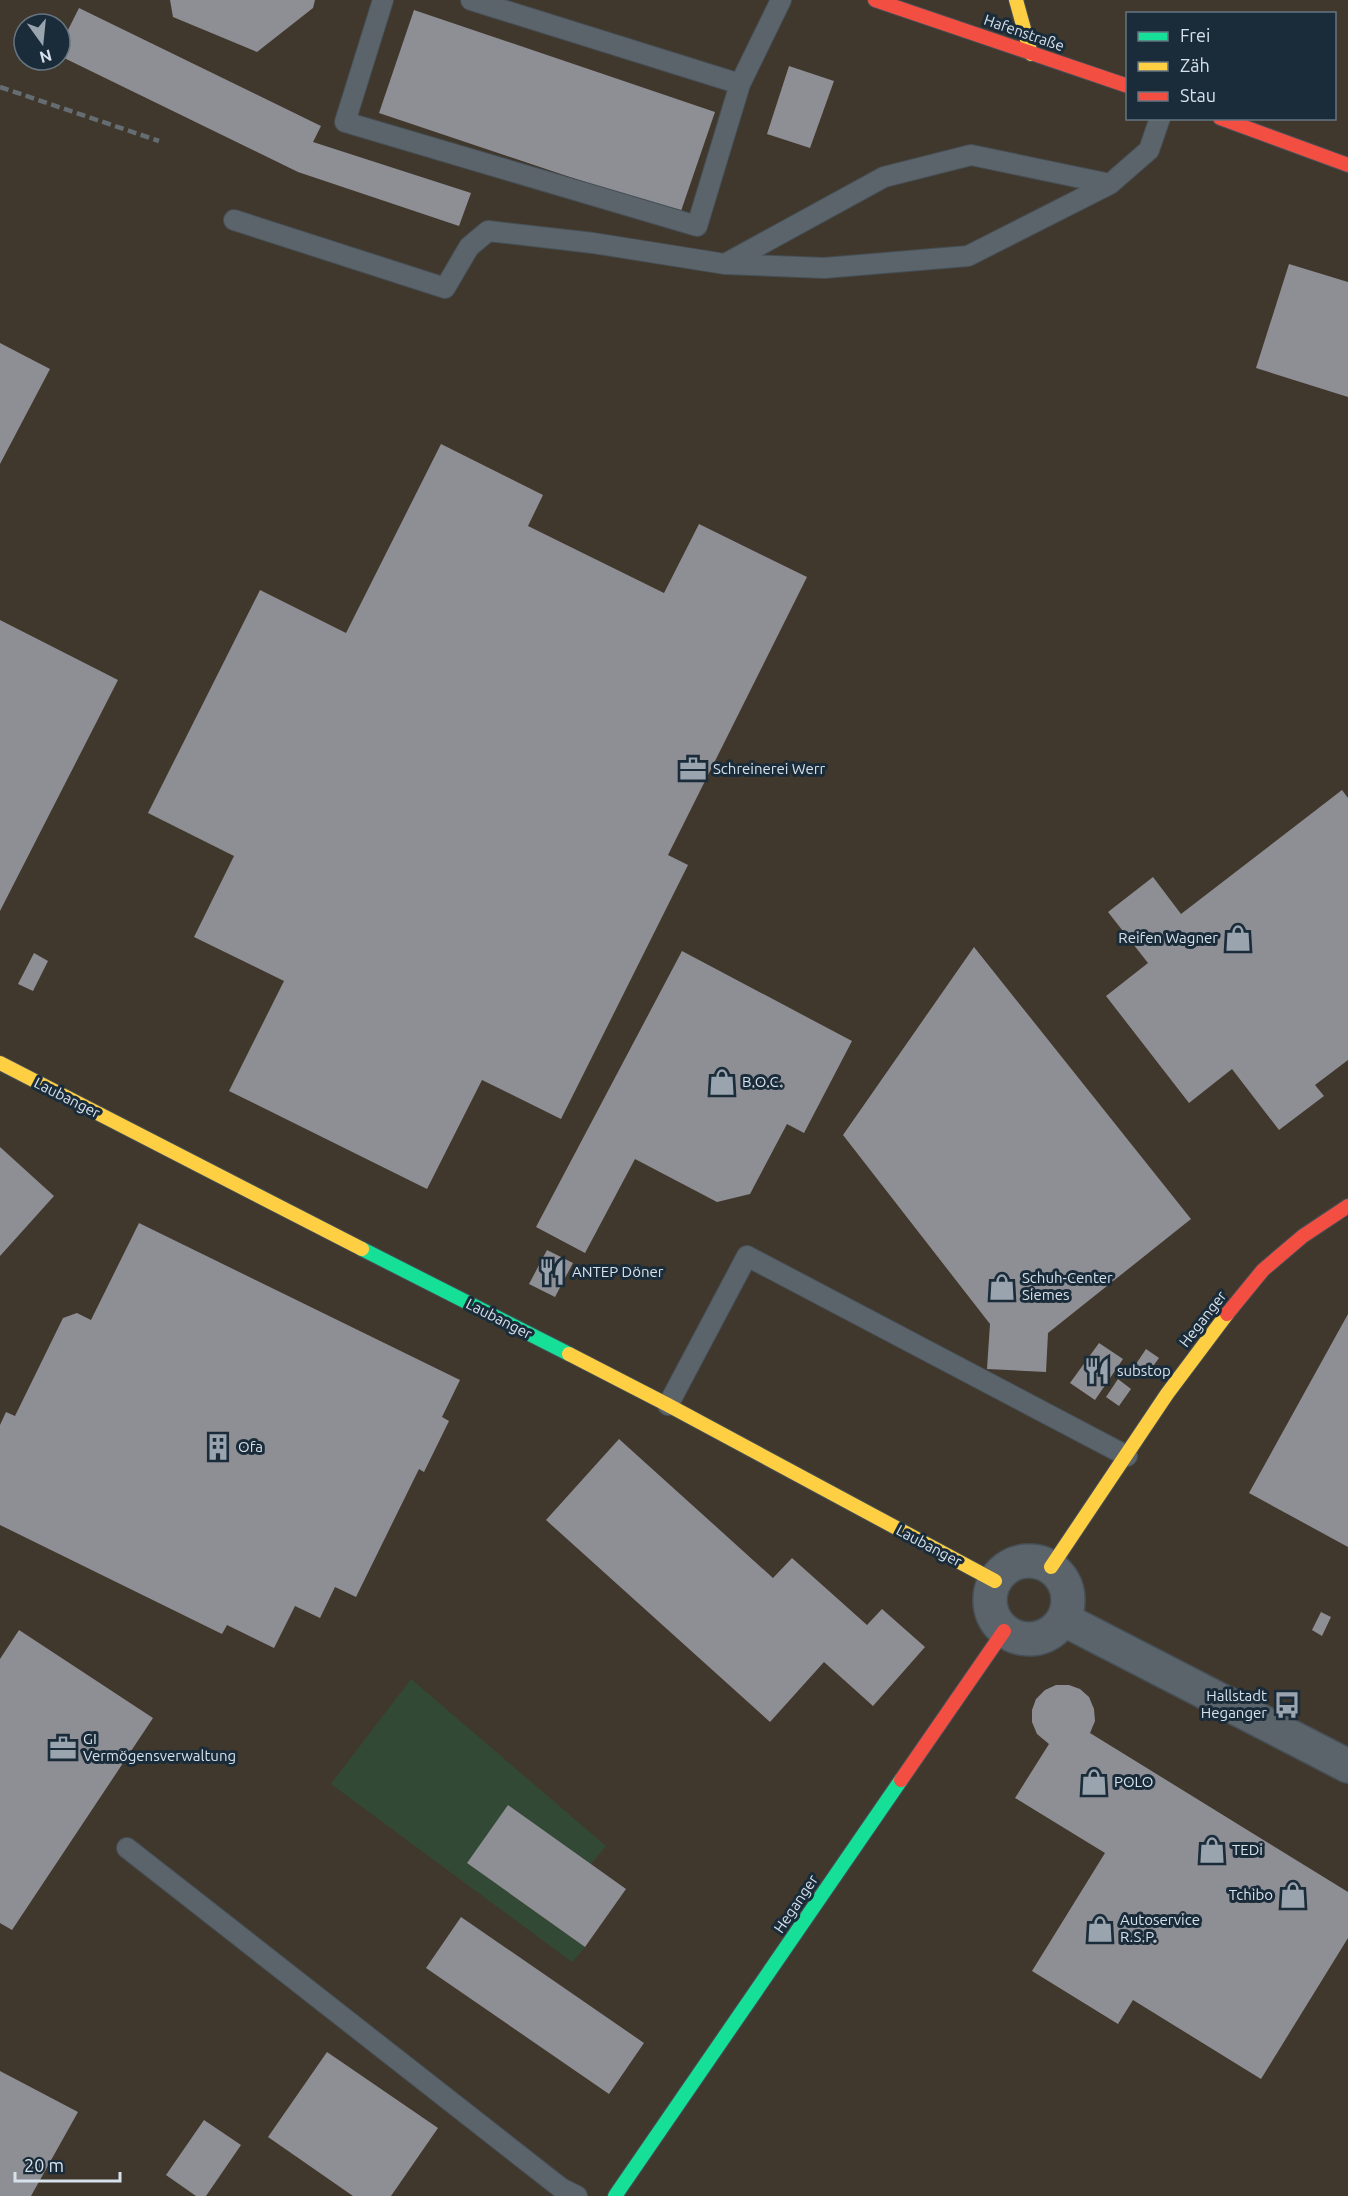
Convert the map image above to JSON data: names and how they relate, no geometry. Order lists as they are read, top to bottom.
{
  "streets": {
    "street": ["Hafenstraße", "Laubanger", "Heganger"]
  },
  "crossings": [
    ["Laubanger", "Heganger"]
  ],
  "places": {
    "office": ["Schreinerei Werr", "GI Vermögensverwaltung"],
    "shop": [
      "Reifen Wagner",
      "B.O.C.",
      "Schuh-Center Siemes",
      "POLO",
      "TEDi",
      "Tchibo",
      "Autoservice R.S.P."
    ],
    "restaurant": ["ANTEP Döner", "substop"],
    "building": ["Ofa"],
    "bus stop": ["Hallstadt Heganger"]
  },
  "legend": ["Frei", "Zäh", "Stau"],
  "scale_bar": "20 m",
  "north": "bottom"
}
